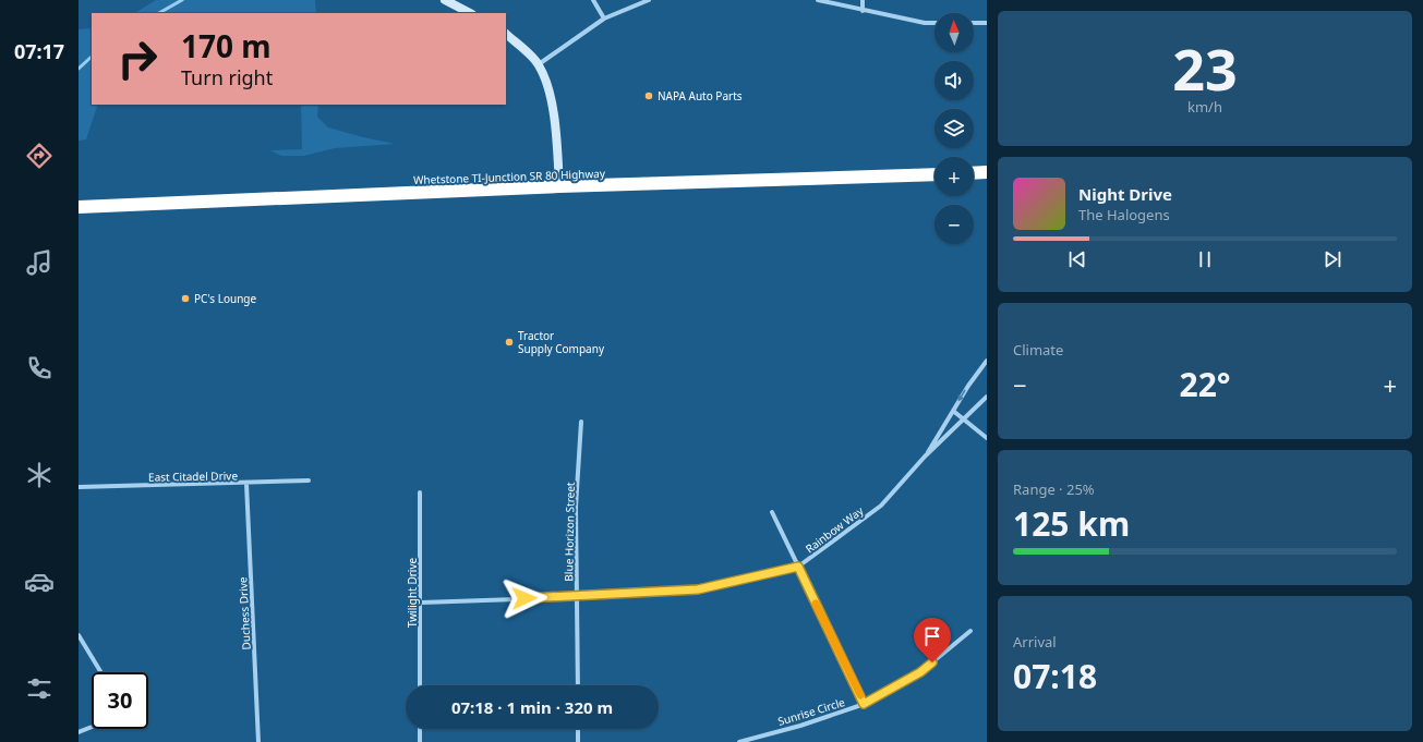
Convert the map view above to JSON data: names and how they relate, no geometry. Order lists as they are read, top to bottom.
{
  "streets": {
    "highway": ["Whetstone TI-Junction SR 80 Highway"],
    "street": [
      "East Citadel Drive",
      "Rainbow Way",
      "Blue Horizon Street",
      "Twilight Drive",
      "Duchess Drive",
      "Sunrise Circle"
    ]
  },
  "crossings": [
    ["East Citadel Drive", "Duchess Drive"],
    ["Rainbow Way", "Blue Horizon Street"],
    ["Rainbow Way", "Twilight Drive"]
  ],
  "places": ["NAPA Auto Parts", "PC's Lounge", "Tractor Supply Company"],
  "north": "top",
  "page": {
    "tabs": "07:17",
    "tile": [
      ["23", "km/h"],
      "Climate",
      ["Range · 25%", "125 km"],
      ["Arrival", "07:18"]
    ],
    "map_buttons": ["+", "−"],
    "turn": ["170 m", "Turn right"],
    "song": ["Night Drive", "The Halogens"],
    "heat": ["−", "22°", "+"],
    "limit": "30",
    "trip": "07:18 · 1 min · 320 m"
  }
}
